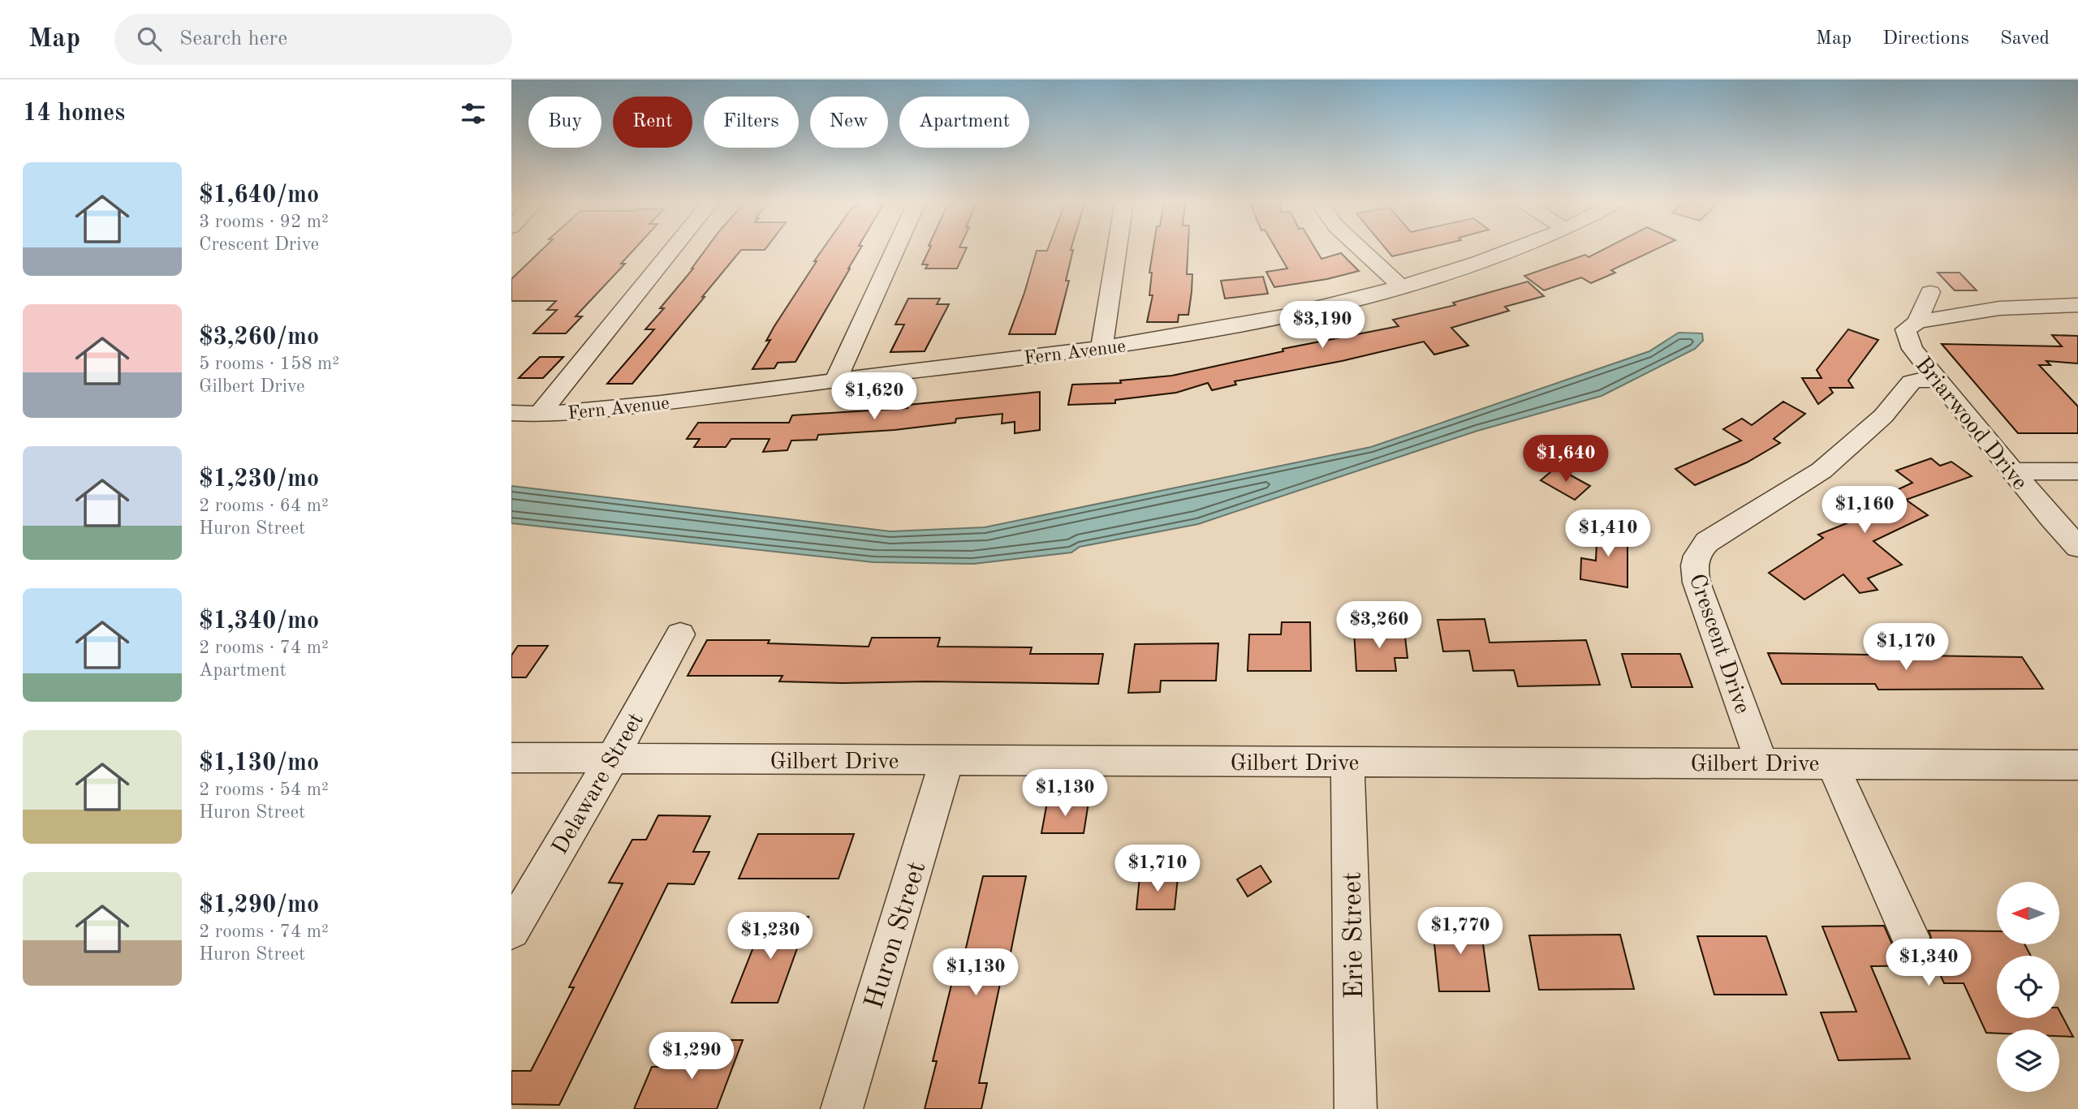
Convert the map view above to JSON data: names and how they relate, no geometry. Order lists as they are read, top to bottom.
{
  "streets": {
    "street": [
      "Fern Avenue",
      "Briarwood Drive",
      "Crescent Drive",
      "Gilbert Drive",
      "Delaware Street",
      "Huron Street",
      "Erie Street"
    ]
  },
  "crossings": [
    ["Briarwood Drive", "Crescent Drive"],
    ["Crescent Drive", "Gilbert Drive"],
    ["Gilbert Drive", "Delaware Street"],
    ["Gilbert Drive", "Huron Street"],
    ["Gilbert Drive", "Erie Street"]
  ],
  "north": "left",
  "page": {
    "header": "Map",
    "search": "Search here",
    "nav": ["Map", "Directions", "Saved"],
    "heading": "14 homes",
    "chip": [
      "Buy",
      "Rent",
      "Filters",
      "New",
      "Apartment"
    ],
    "list": [
      {
        "name": "$1,640/mo",
        "note": "3 rooms · 92 m² · Crescent Drive"
      },
      {
        "name": "$3,260/mo",
        "note": "5 rooms · 158 m² · Gilbert Drive"
      },
      {
        "name": "$1,230/mo",
        "note": "2 rooms · 64 m² · Huron Street"
      },
      {
        "name": "$1,340/mo",
        "note": "2 rooms · 74 m² · Apartment"
      },
      {
        "name": "$1,130/mo",
        "note": "2 rooms · 54 m² · Huron Street"
      },
      {
        "name": "$1,290/mo",
        "note": "2 rooms · 74 m² · Huron Street"
      }
    ],
    "price": [
      "$3,190",
      "$1,620",
      "$1,640",
      "$1,160",
      "$1,410",
      "$3,260",
      "$1,170",
      "$1,130",
      "$1,710",
      "$1,770",
      "$1,230",
      "$1,340",
      "$1,130",
      "$1,290"
    ]
  }
}
